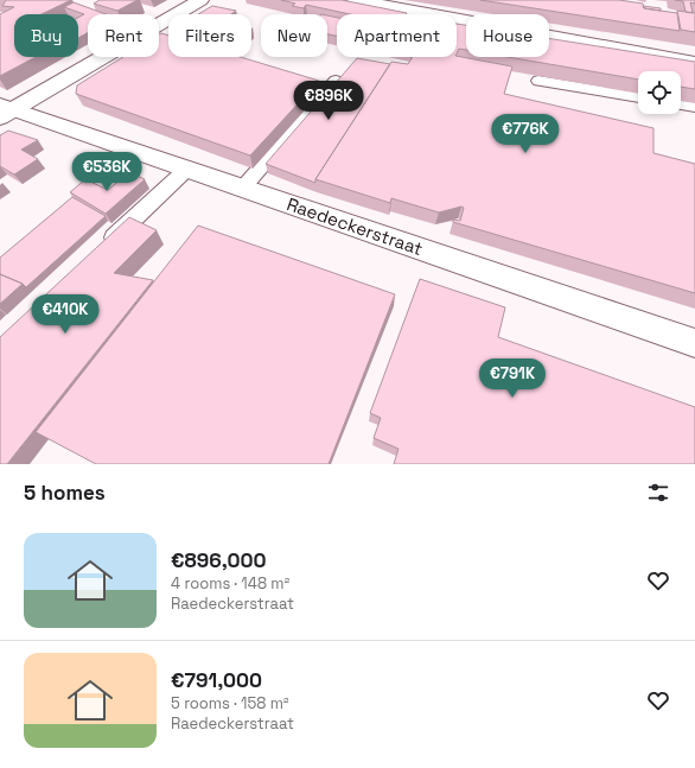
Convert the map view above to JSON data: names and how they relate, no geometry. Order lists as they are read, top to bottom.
{
  "streets": {
    "street": ["Raedeckerstraat"]
  },
  "page": {
    "chip": [
      "Buy",
      "Rent",
      "Filters",
      "New",
      "Apartment",
      "House"
    ],
    "price": [
      "€896K",
      "€776K",
      "€536K",
      "€410K",
      "€791K"
    ],
    "heading": "5 homes",
    "list": [
      {
        "name": "€896,000",
        "note": "4 rooms · 148 m² · Raedeckerstraat"
      },
      {
        "name": "€791,000",
        "note": "5 rooms · 158 m² · Raedeckerstraat"
      }
    ]
  }
}
